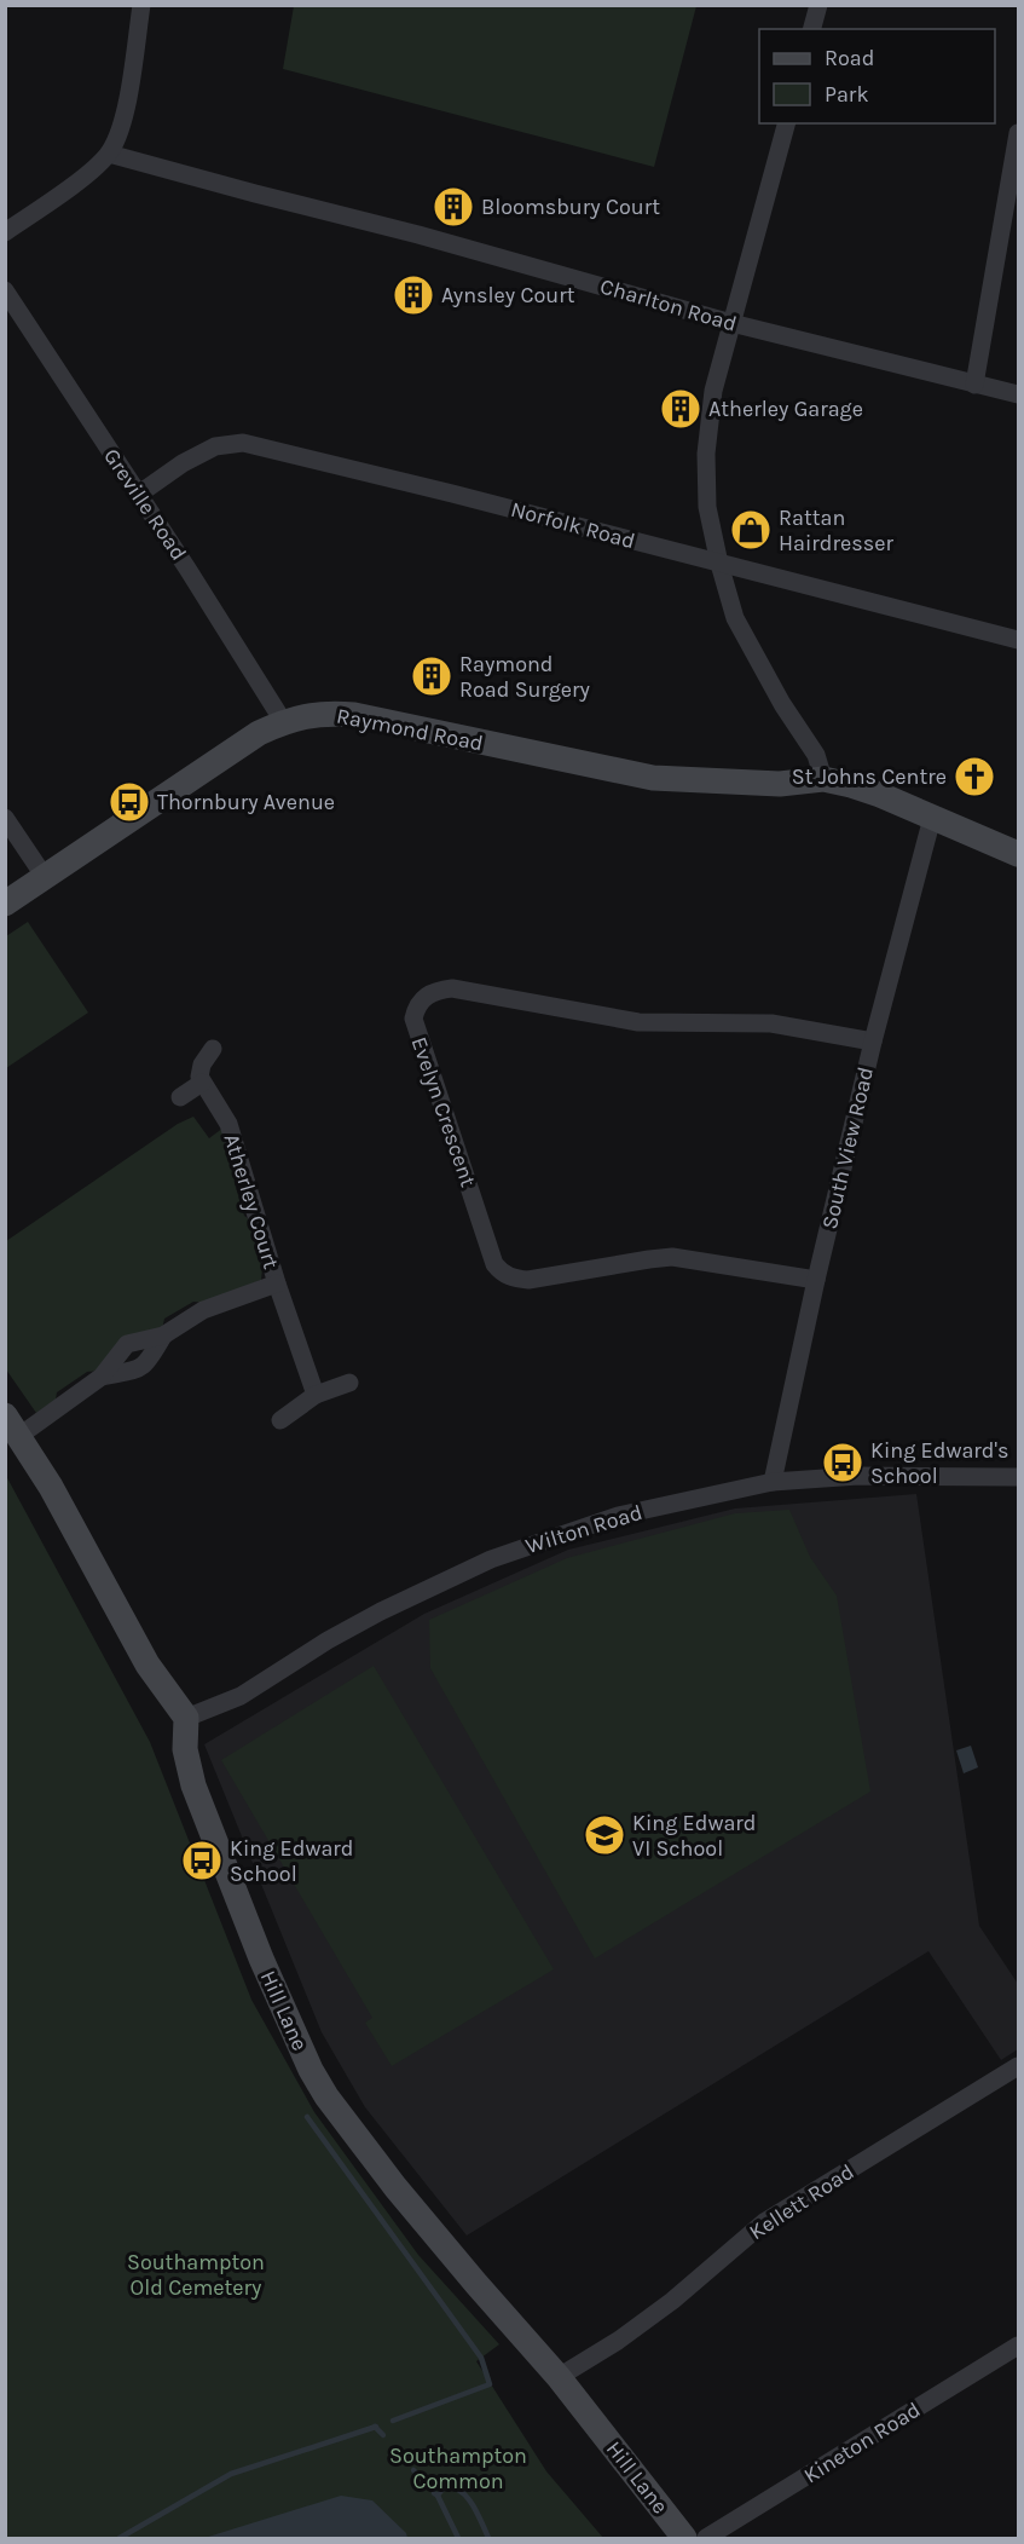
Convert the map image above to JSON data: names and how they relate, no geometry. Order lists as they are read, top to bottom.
{
  "streets": {
    "street": [
      "Charlton Road",
      "Greville Road",
      "Norfolk Road",
      "Raymond Road",
      "Evelyn Crescent",
      "South View Road",
      "Atherley Court",
      "Wilton Road",
      "Hill Lane",
      "Kellett Road",
      "Kineton Road"
    ]
  },
  "crossings": [
    ["Greville Road", "Norfolk Road"],
    ["Greville Road", "Raymond Road"],
    ["Evelyn Crescent", "South View Road"],
    ["South View Road", "Wilton Road"],
    ["Wilton Road", "Hill Lane"],
    ["Hill Lane", "Kellett Road"]
  ],
  "parks": ["Southampton Old Cemetery", "Southampton Common"],
  "places": {
    "building": [
      "Bloomsbury Court",
      "Aynsley Court",
      "Atherley Garage",
      "Raymond Road Surgery"
    ],
    "shop": ["Rattan Hairdresser"],
    "church": ["St Johns Centre"],
    "bus stop": ["Thornbury Avenue", "King Edward's School", "King Edward School"],
    "school or university": ["King Edward VI School"]
  },
  "legend": ["Road", "Park"]
}
